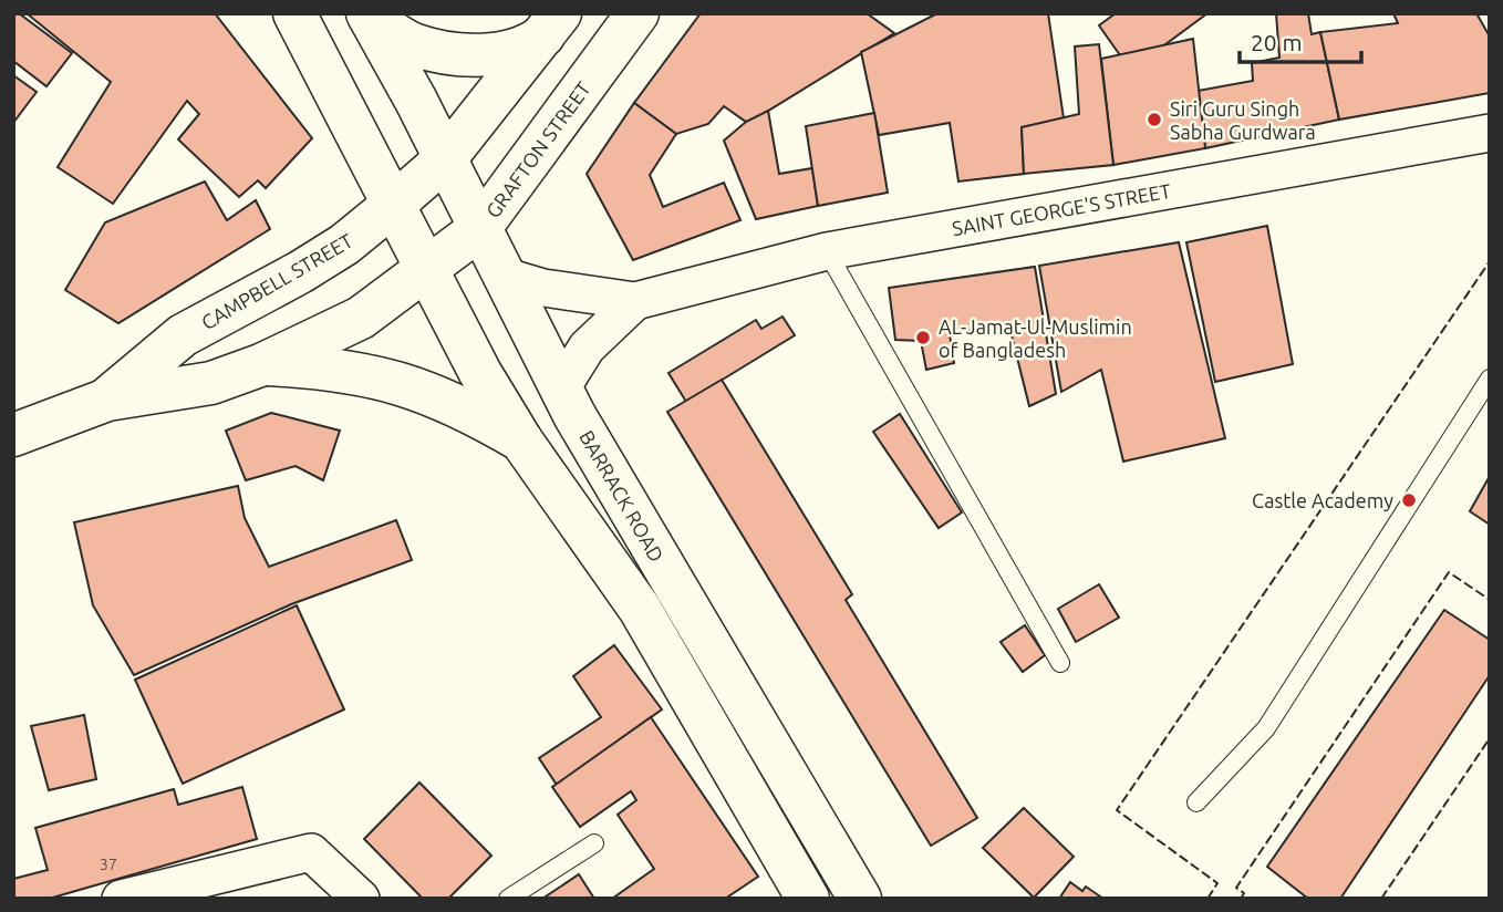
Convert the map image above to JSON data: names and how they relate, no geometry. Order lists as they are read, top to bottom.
{
  "streets": {
    "main road": ["GRAFTON STREET", "CAMPBELL STREET", "BARRACK ROAD"],
    "street": ["SAINT GEORGE'S STREET"]
  },
  "crossings": [
    ["GRAFTON STREET", "CAMPBELL STREET"],
    ["GRAFTON STREET", "BARRACK ROAD"],
    ["SAINT GEORGE'S STREET", "BARRACK ROAD"],
    ["CAMPBELL STREET", "BARRACK ROAD"]
  ],
  "places": ["Siri Guru Singh Sabha Gurdwara", "AL-Jamat-Ul-Muslimin of Bangladesh", "Castle Academy"],
  "house_numbers": ["37"],
  "scale_bar": "20 m"
}
